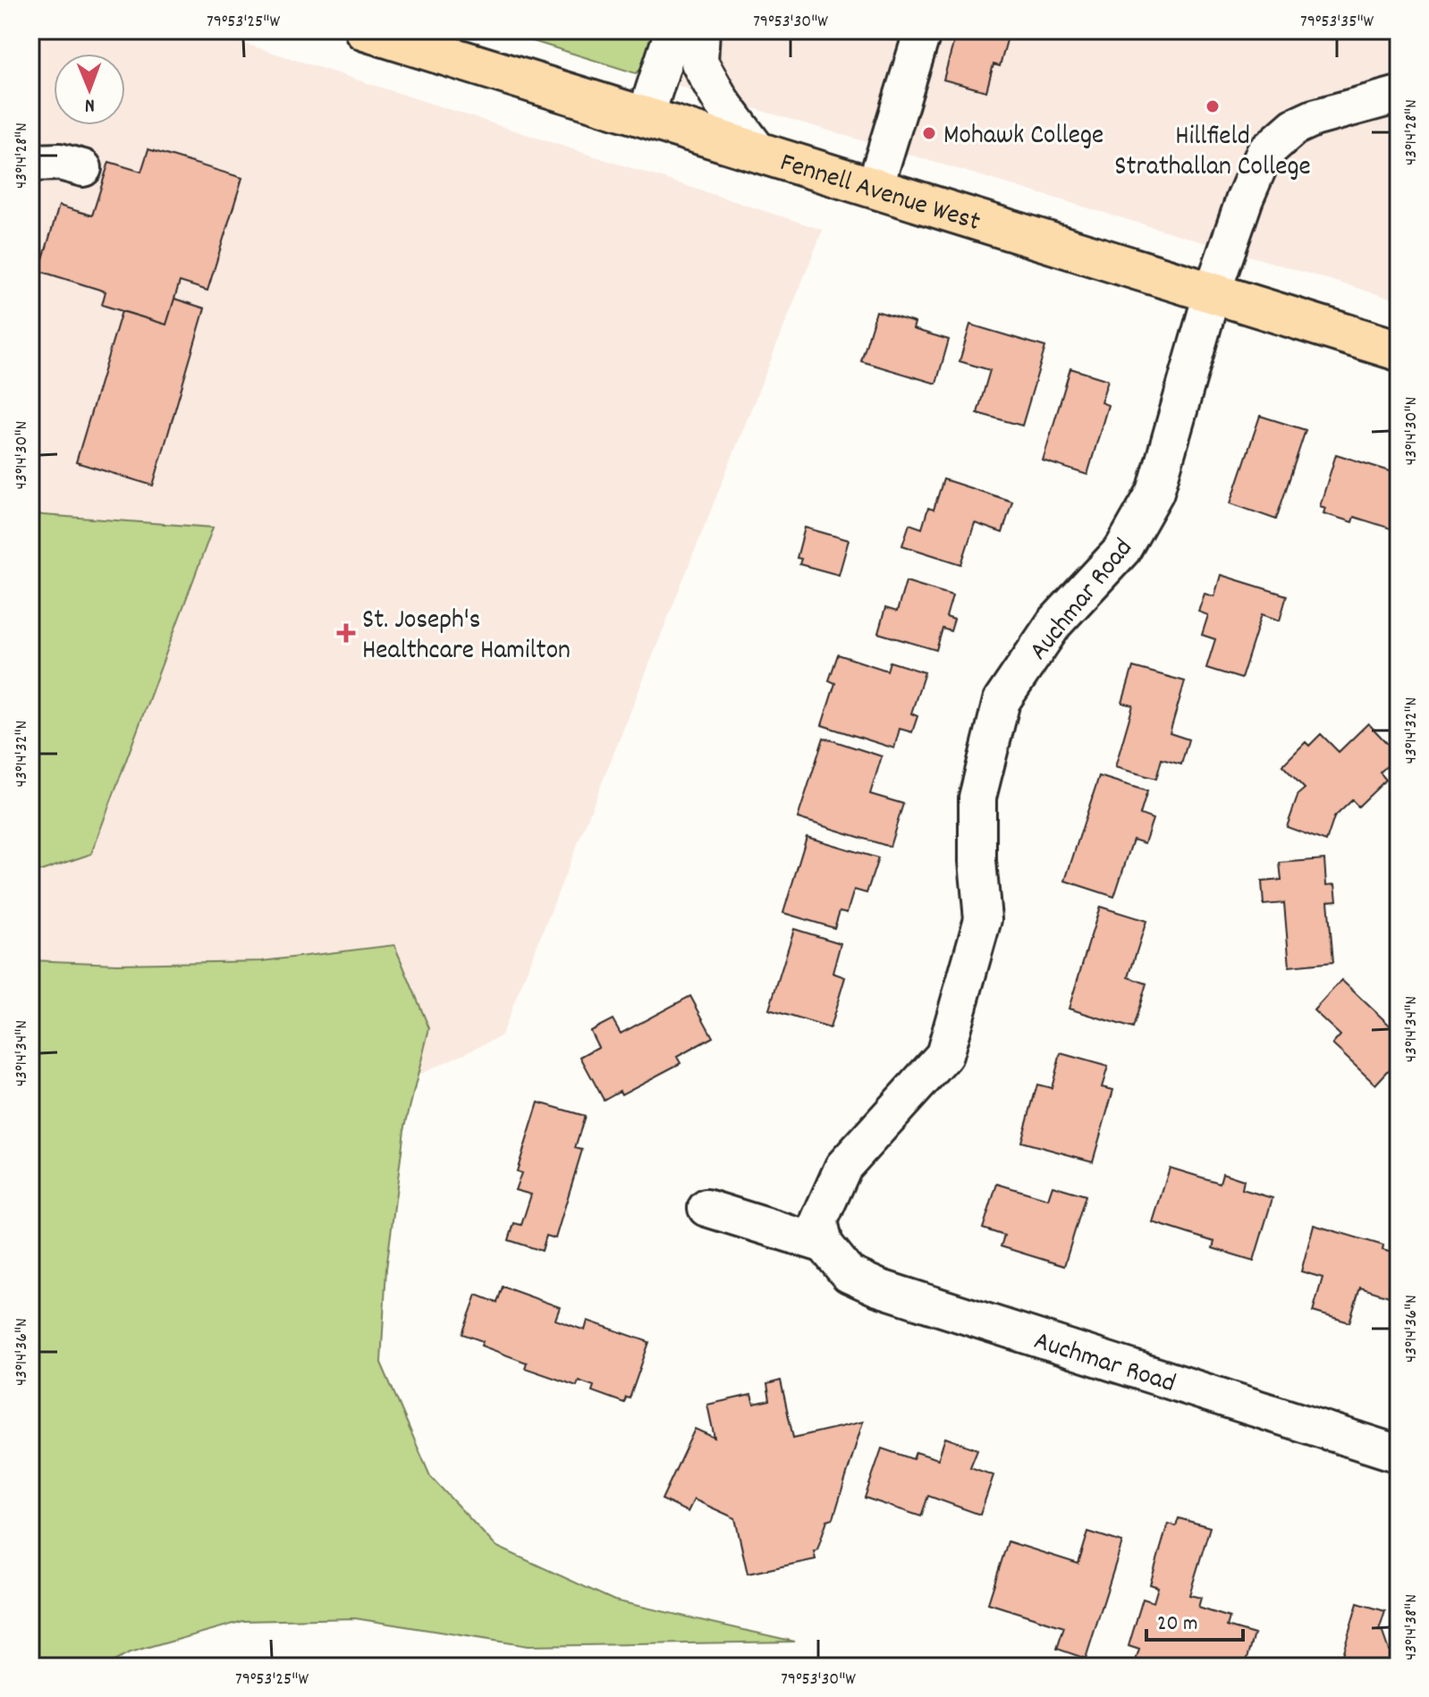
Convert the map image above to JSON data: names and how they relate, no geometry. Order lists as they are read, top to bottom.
{
  "streets": {
    "main road": ["Fennell Avenue West"],
    "street": ["Auchmar Road"]
  },
  "crossings": [
    ["Fennell Avenue West", "Auchmar Road"]
  ],
  "places": {
    "other": ["Hillfield Strathallan College", "Mohawk College"],
    "health": ["St. Joseph's Healthcare Hamilton"]
  },
  "scale_bar": "20 m",
  "north": "bottom",
  "coordinates": [
    "79°53'25\"W",
    "79°53'30\"W",
    "79°53'35\"W",
    "43°14'28\"N",
    "43°14'30\"N",
    "43°14'32\"N",
    "43°14'34\"N",
    "43°14'36\"N",
    "43°14'38\"N"
  ]
}
